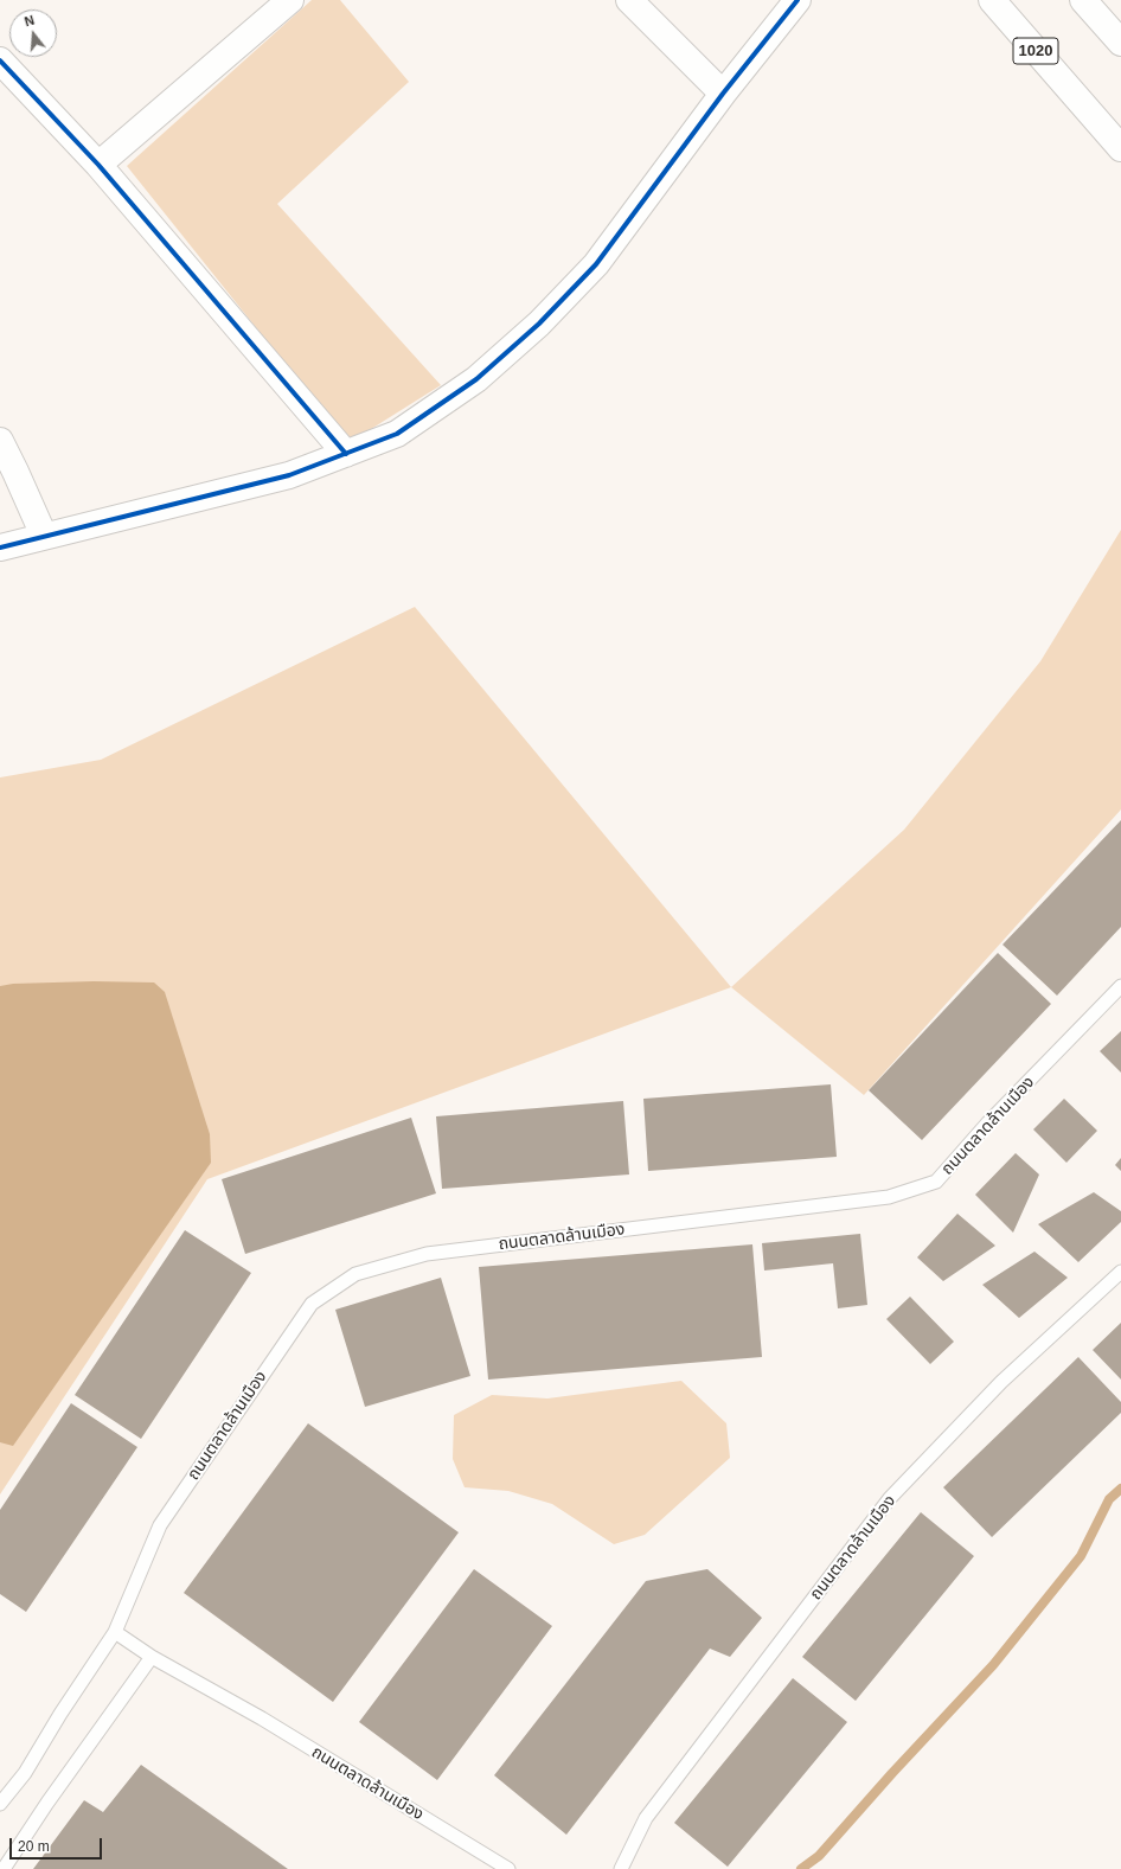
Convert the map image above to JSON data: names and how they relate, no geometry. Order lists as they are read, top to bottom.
{
  "streets": {
    "street": ["1020"],
    "lane": ["ถนนตลาดล้านเมือง"]
  },
  "scale_bar": "20 m",
  "north": "top"
}
